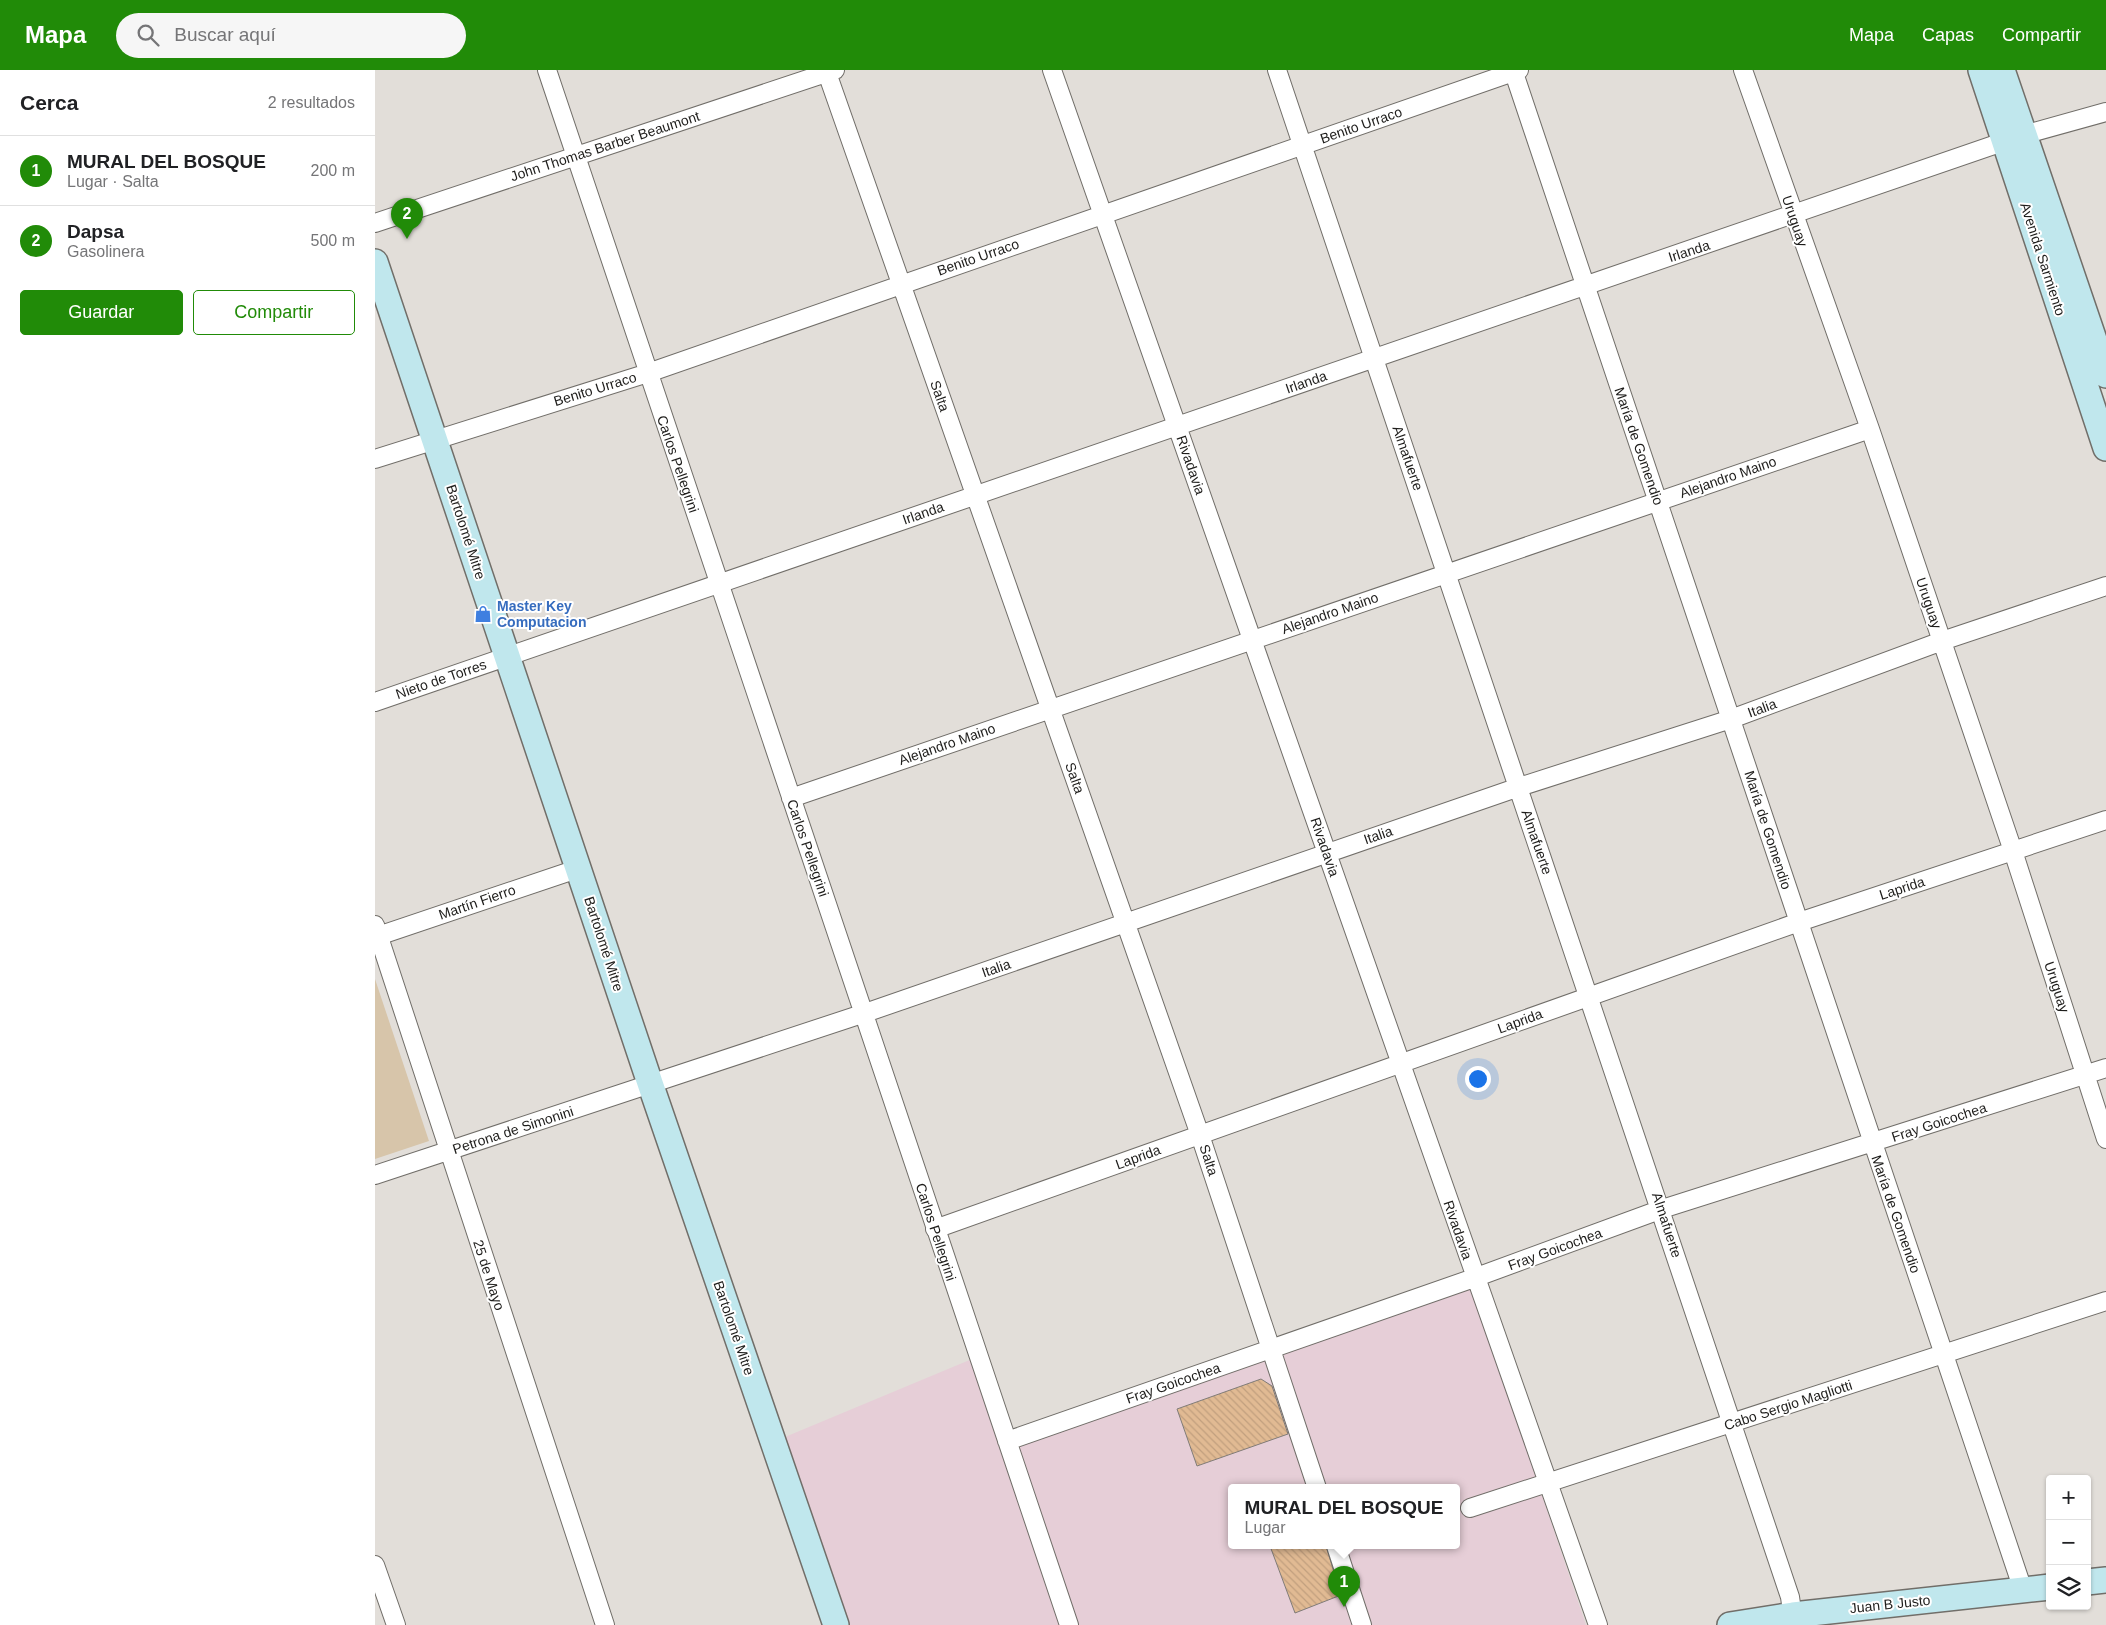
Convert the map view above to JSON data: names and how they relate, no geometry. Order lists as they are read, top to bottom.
{
  "streets": {
    "main road": ["Avenida Sarmiento", "Bartolomé Mitre", "Juan B Justo"],
    "street": [
      "Benito Urraco",
      "John Thomas Barber Beaumont",
      "Uruguay",
      "Irlanda",
      "Salta",
      "María de Gomendio",
      "Almafuerte",
      "Carlos Pellegrini",
      "Rivadavia",
      "Alejandro Maino",
      "Nieto de Torres",
      "Italia",
      "Laprida",
      "Martín Fierro",
      "Fray Goicochea",
      "Petrona de Simonini",
      "25 de Mayo",
      "Cabo Sergio Magliotti"
    ]
  },
  "crossings": [
    ["Benito Urraco", "Salta"],
    ["Benito Urraco", "María de Gomendio"],
    ["Benito Urraco", "Almafuerte"],
    ["Benito Urraco", "Carlos Pellegrini"],
    ["Benito Urraco", "Rivadavia"],
    ["Benito Urraco", "Bartolomé Mitre"],
    ["John Thomas Barber Beaumont", "Salta"],
    ["John Thomas Barber Beaumont", "Carlos Pellegrini"],
    ["Uruguay", "Irlanda"],
    ["Uruguay", "Alejandro Maino"],
    ["Uruguay", "Italia"],
    ["Uruguay", "Laprida"],
    ["Uruguay", "Fray Goicochea"],
    ["Irlanda", "Avenida Sarmiento"],
    ["Irlanda", "Salta"],
    ["Irlanda", "María de Gomendio"],
    ["Irlanda", "Almafuerte"],
    ["Irlanda", "Carlos Pellegrini"],
    ["Irlanda", "Rivadavia"],
    ["Irlanda", "Bartolomé Mitre"],
    ["Irlanda", "Nieto de Torres"],
    ["Salta", "Alejandro Maino"],
    ["Salta", "Italia"],
    ["Salta", "Laprida"],
    ["Salta", "Fray Goicochea"],
    ["María de Gomendio", "Alejandro Maino"],
    ["María de Gomendio", "Italia"],
    ["María de Gomendio", "Laprida"],
    ["María de Gomendio", "Fray Goicochea"],
    ["María de Gomendio", "Cabo Sergio Magliotti"],
    ["María de Gomendio", "Juan B Justo"],
    ["Almafuerte", "Alejandro Maino"],
    ["Almafuerte", "Italia"],
    ["Almafuerte", "Laprida"],
    ["Almafuerte", "Fray Goicochea"],
    ["Almafuerte", "Cabo Sergio Magliotti"],
    ["Almafuerte", "Juan B Justo"],
    ["Carlos Pellegrini", "Alejandro Maino"],
    ["Carlos Pellegrini", "Italia"],
    ["Carlos Pellegrini", "Laprida"],
    ["Carlos Pellegrini", "Fray Goicochea"],
    ["Rivadavia", "Alejandro Maino"],
    ["Rivadavia", "Italia"],
    ["Rivadavia", "Laprida"],
    ["Rivadavia", "Fray Goicochea"],
    ["Rivadavia", "Cabo Sergio Magliotti"],
    ["Bartolomé Mitre", "Nieto de Torres"],
    ["Bartolomé Mitre", "Italia"],
    ["Bartolomé Mitre", "Martín Fierro"],
    ["Bartolomé Mitre", "Petrona de Simonini"],
    ["Italia", "Petrona de Simonini"],
    ["Martín Fierro", "25 de Mayo"],
    ["Petrona de Simonini", "25 de Mayo"]
  ],
  "places": {
    "shop": ["Master Key Computacion"]
  },
  "page": {
    "header": "Mapa",
    "search": "Buscar aquí",
    "nav": ["Mapa", "Capas", "Compartir"],
    "heading": ["Cerca", "2 resultados"],
    "list": [
      {
        "mark": "1",
        "name": "MURAL DEL BOSQUE",
        "note": "Lugar · Salta",
        "value": "200 m"
      },
      {
        "mark": "2",
        "name": "Dapsa",
        "note": "Gasolinera",
        "value": "500 m"
      }
    ],
    "pins": ["2", "1"],
    "buttons": ["Guardar", "Compartir"],
    "map_buttons": ["+", "−"],
    "popup": ["MURAL DEL BOSQUE", "Lugar"]
  }
}
